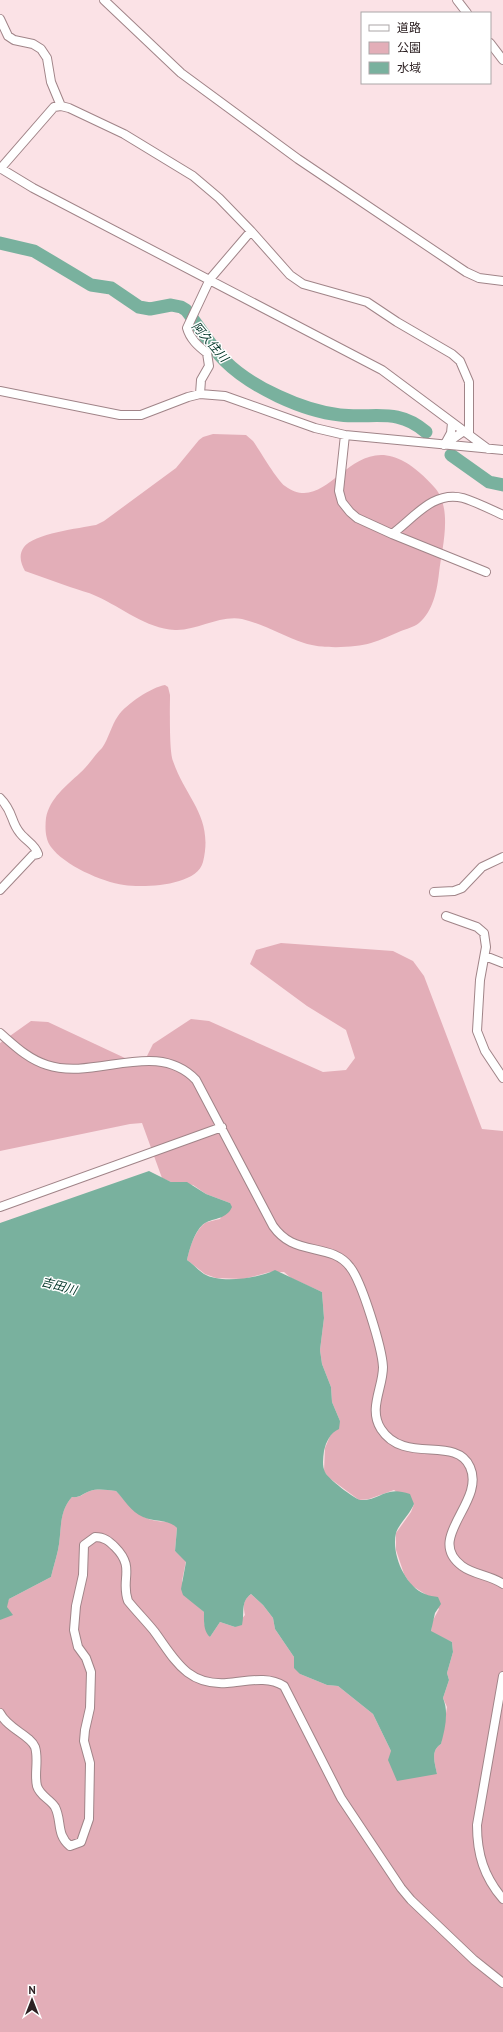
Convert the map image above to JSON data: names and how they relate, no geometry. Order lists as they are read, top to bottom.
{
  "water": ["阿久住川", "吉田川"],
  "legend": ["道路", "公園", "水域"],
  "north": "top"
}
